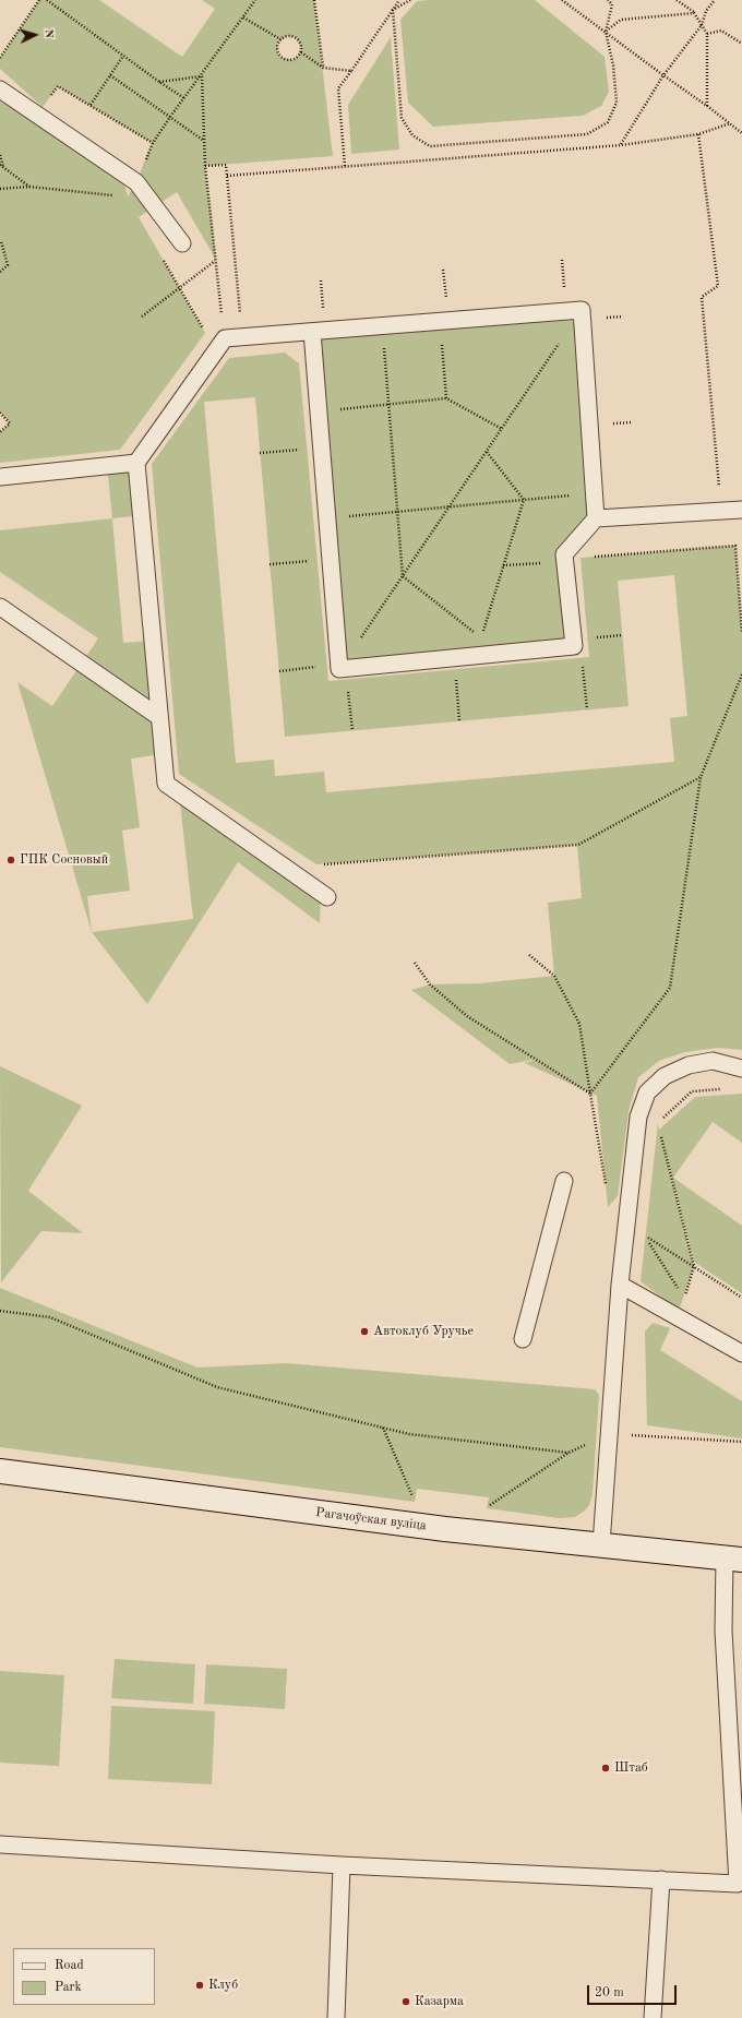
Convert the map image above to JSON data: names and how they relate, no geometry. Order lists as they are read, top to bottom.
{
  "streets": {
    "street": ["Рагачоўская вуліца"]
  },
  "places": [
    "ГПК Сосновый",
    "Автоклуб Уручье",
    "Штаб",
    "Клуб",
    "Казарма"
  ],
  "legend": ["Road", "Park"],
  "scale_bar": "20 m",
  "north": "right"
}
